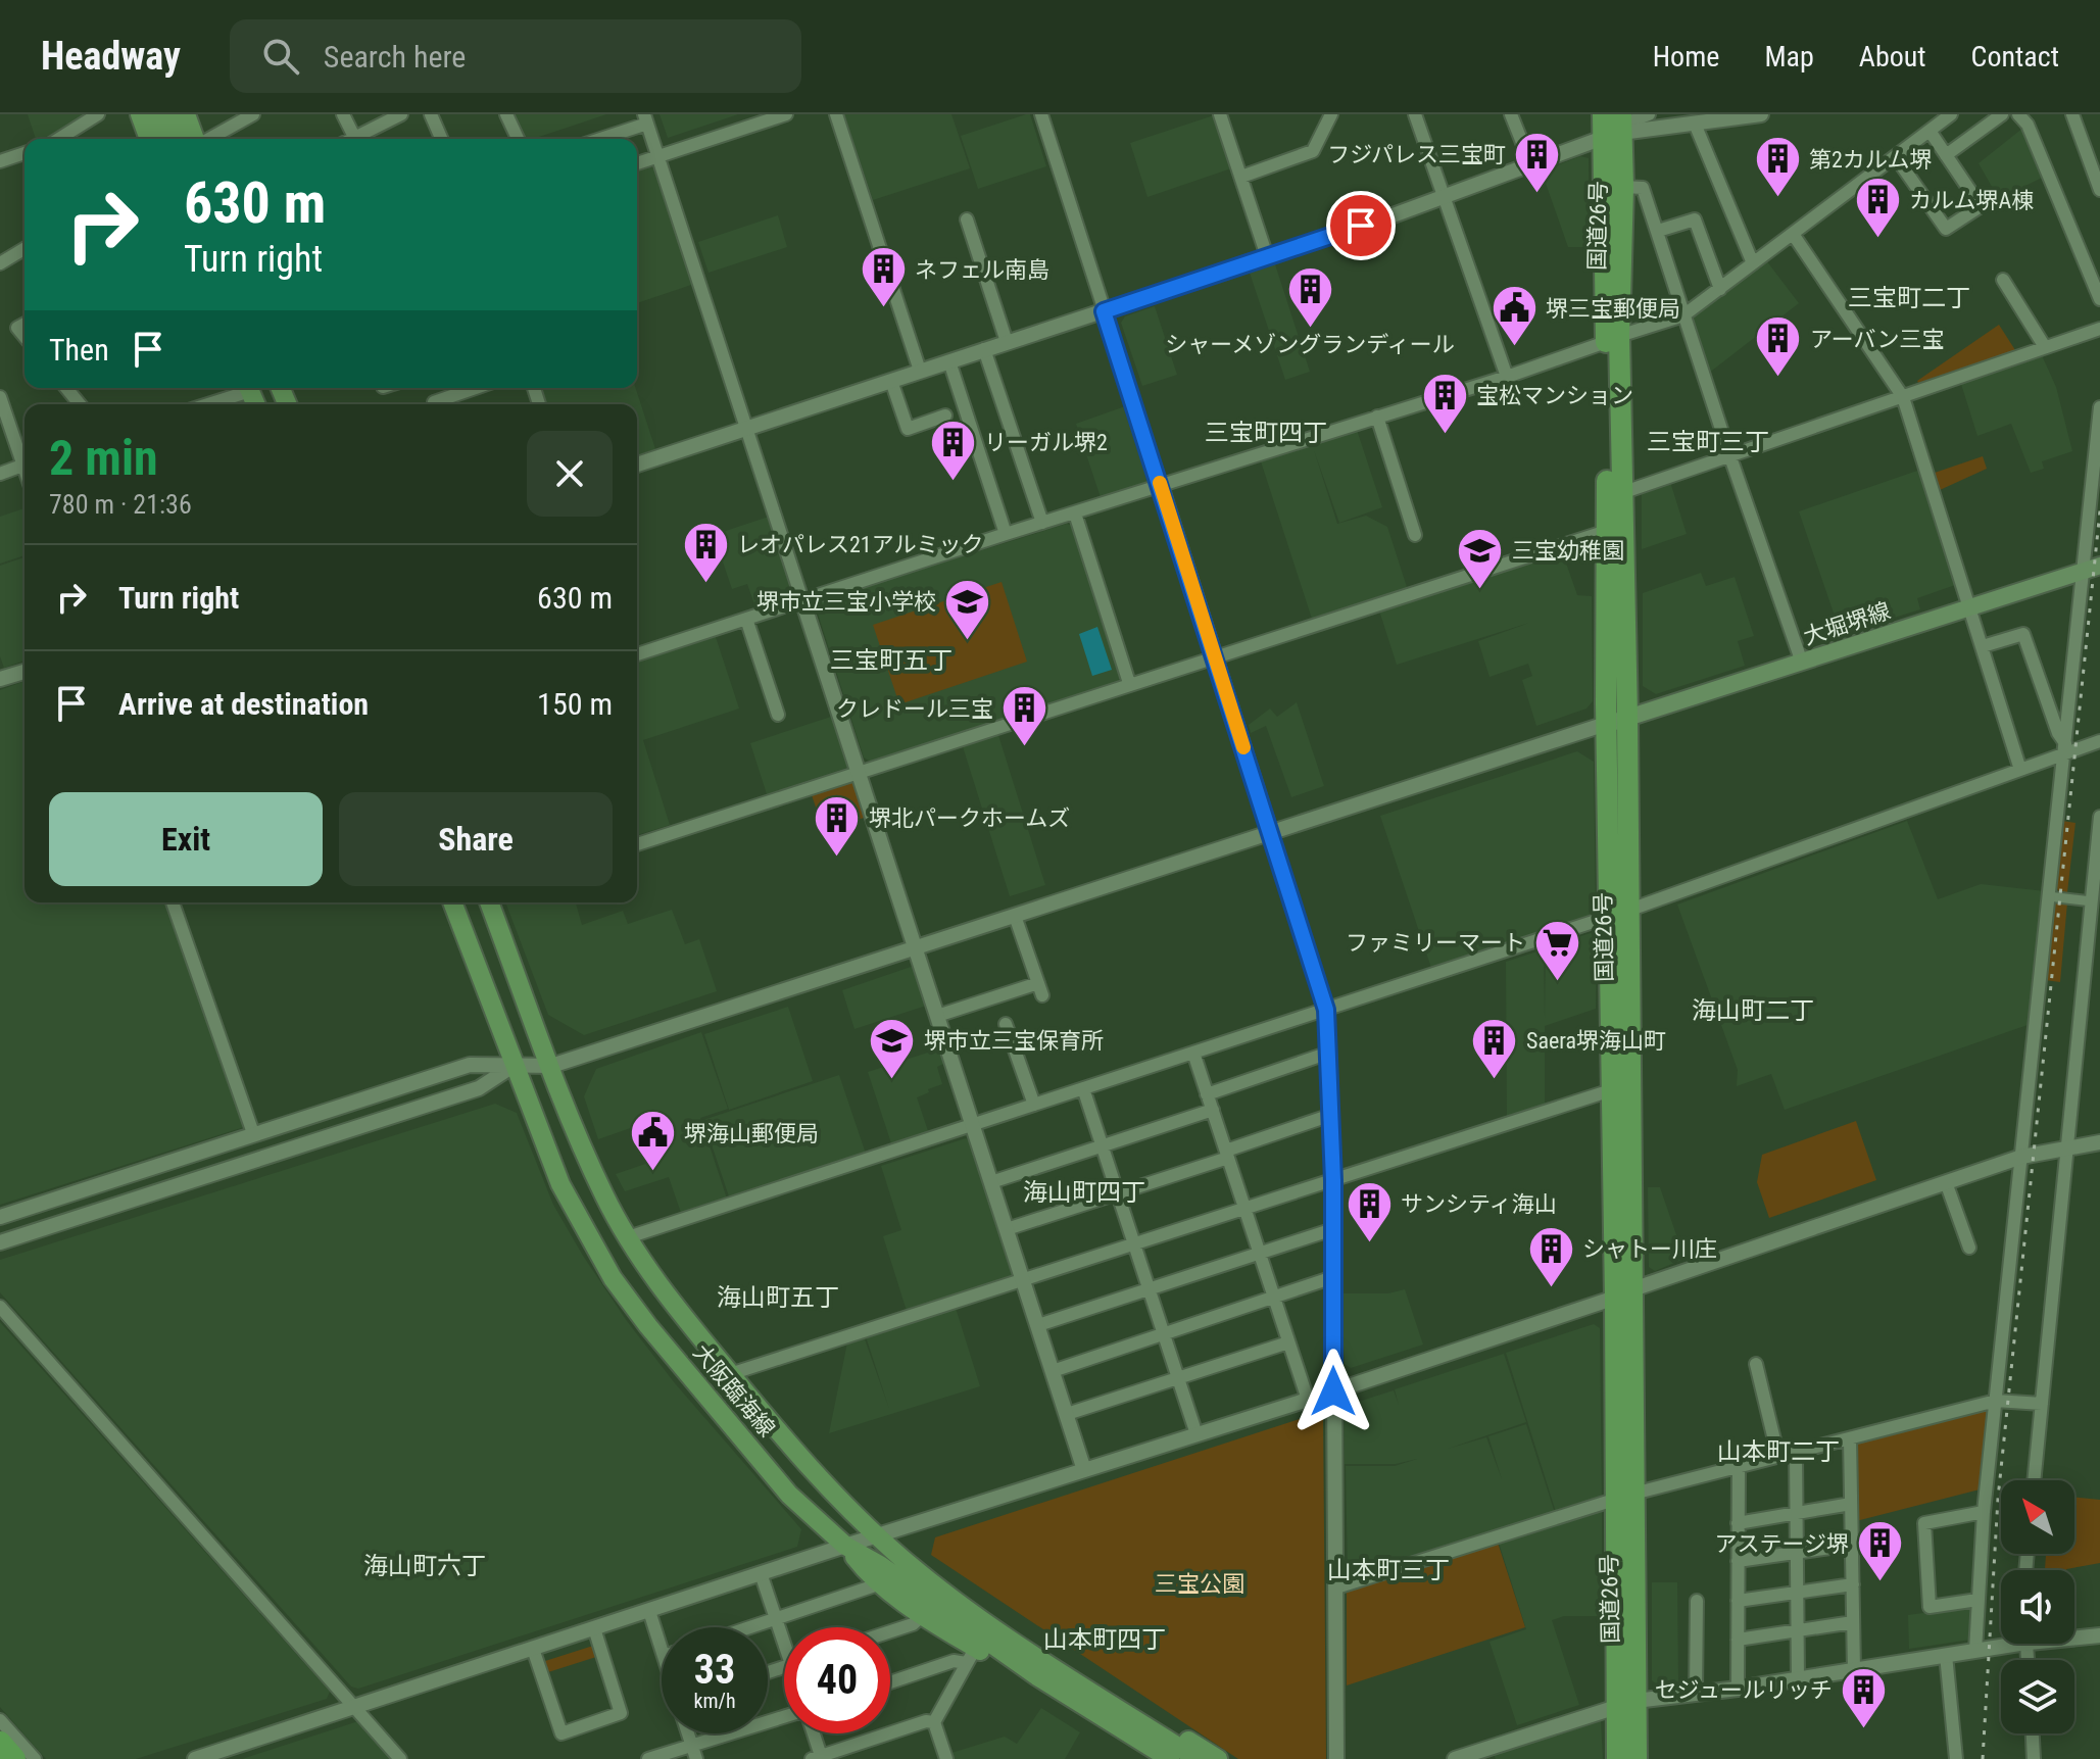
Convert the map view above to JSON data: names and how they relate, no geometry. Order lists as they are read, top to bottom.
{
  "streets": {
    "highway": ["国道26号"],
    "main road": ["大堀堺線", "大阪臨海線"]
  },
  "crossings": [
    ["国道26号", "大堀堺線"]
  ],
  "districts": [
    "三宝町二丁",
    "三宝町四丁",
    "三宝町三丁",
    "三宝町五丁",
    "海山町二丁",
    "海山町四丁",
    "海山町五丁",
    "山本町二丁",
    "海山町六丁",
    "山本町三丁",
    "山本町四丁"
  ],
  "parks": ["三宝公園"],
  "places": {
    "building": [
      "フジパレス三宝町",
      "第2カルム堺",
      "カルム堺A棟",
      "ネフェル南島",
      "シャーメゾングランディール",
      "アーバン三宝",
      "宝松マンション",
      "リーガル堺2",
      "レオパレス21アルミック",
      "クレドール三宝",
      "堺北パークホームズ",
      "Saera堺海山町",
      "サンシティ海山",
      "シャトー川庄",
      "アステージ堺",
      "セジュールリッチ"
    ],
    "public building": ["堺三宝郵便局", "堺海山郵便局"],
    "school or university": ["三宝幼稚園", "堺市立三宝小学校", "堺市立三宝保育所"],
    "supermarket": ["ファミリーマート"]
  },
  "north": "top left",
  "page": {
    "header": "Headway",
    "search": "Search here",
    "nav": [
      "Home",
      "Map",
      "About",
      "Contact"
    ],
    "turn": ["630 m", "Turn right"],
    "then": "Then",
    "heading": ["2 min", "780 m · 21:36"],
    "list": [
      {
        "name": "Turn right",
        "value": "630 m"
      },
      {
        "name": "Arrive at destination",
        "value": "150 m"
      }
    ],
    "buttons": ["Exit", "Share"],
    "speed": "33 km/h",
    "limit": "40"
  }
}
